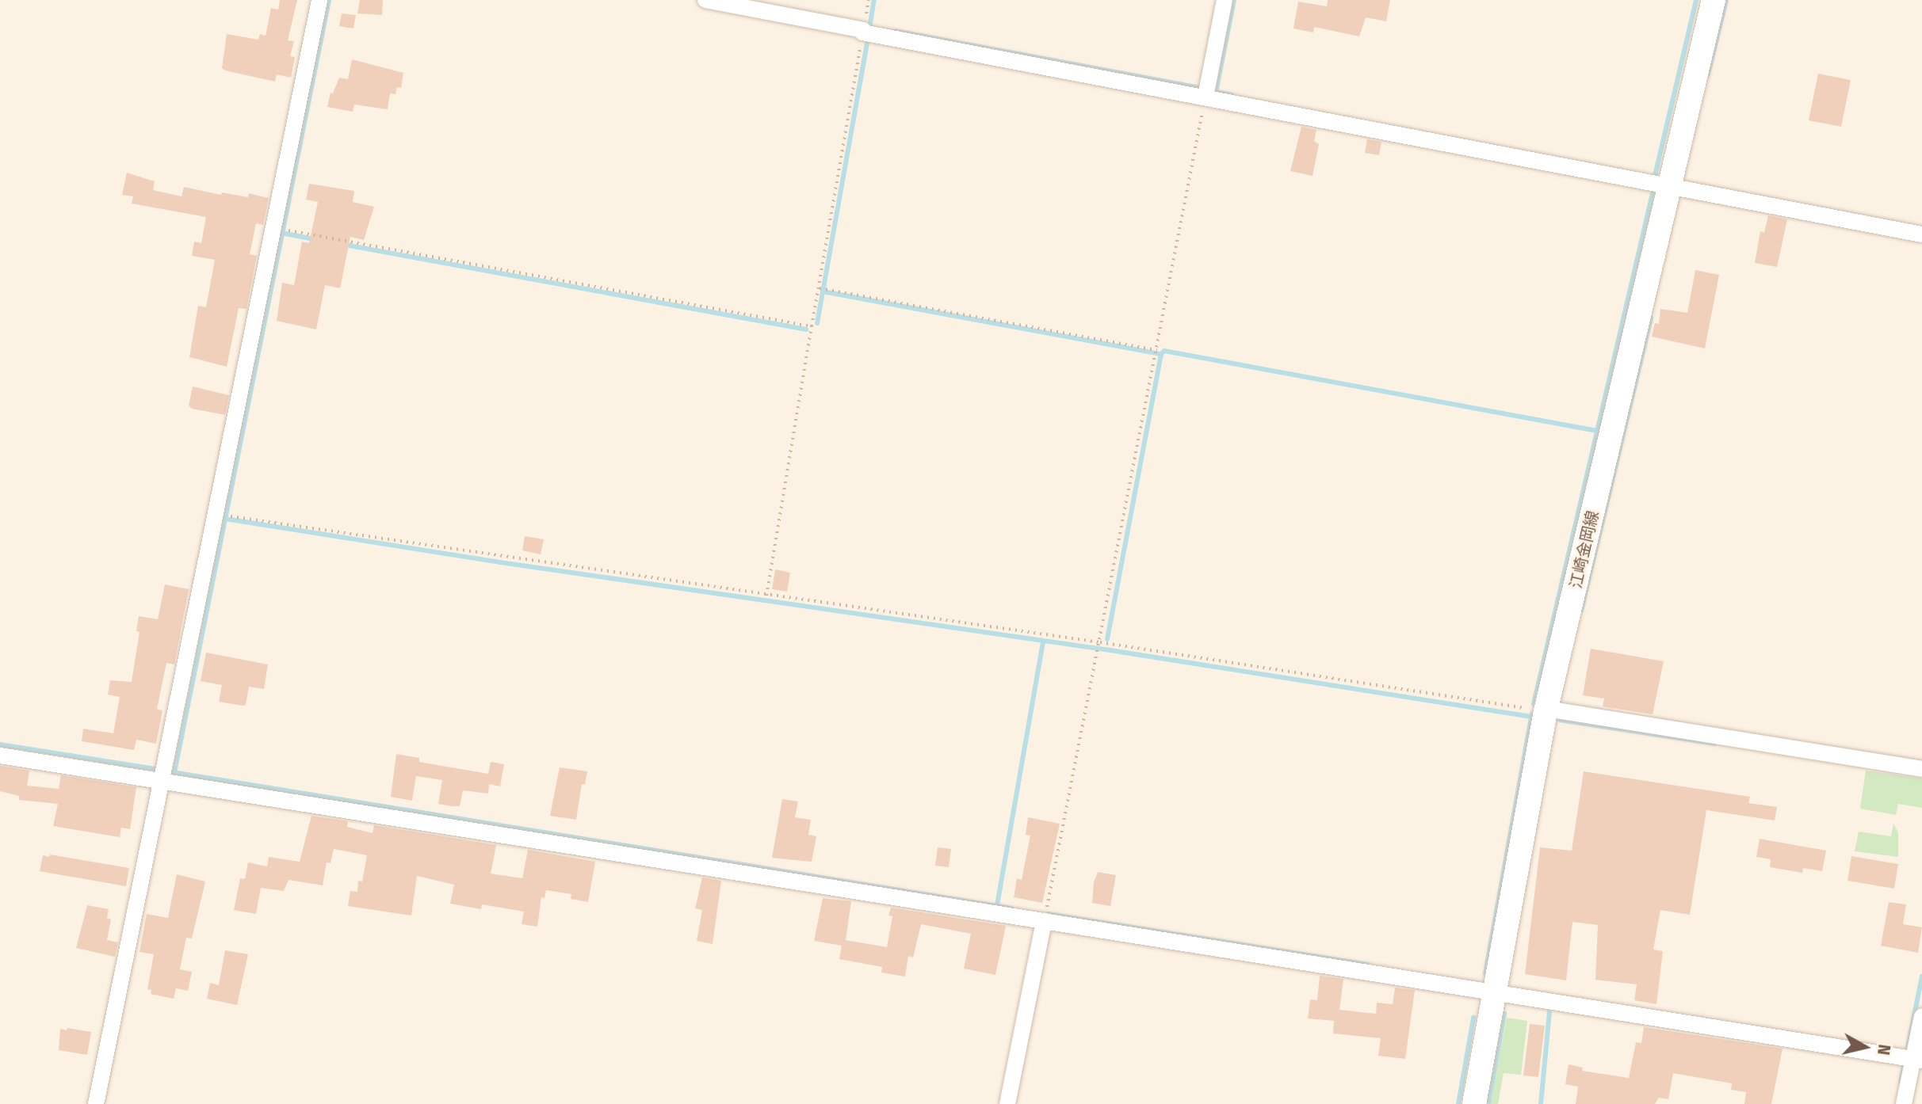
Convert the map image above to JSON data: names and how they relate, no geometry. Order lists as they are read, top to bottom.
{
  "streets": {
    "main road": ["江崎金岡線"]
  },
  "north": "right"
}
